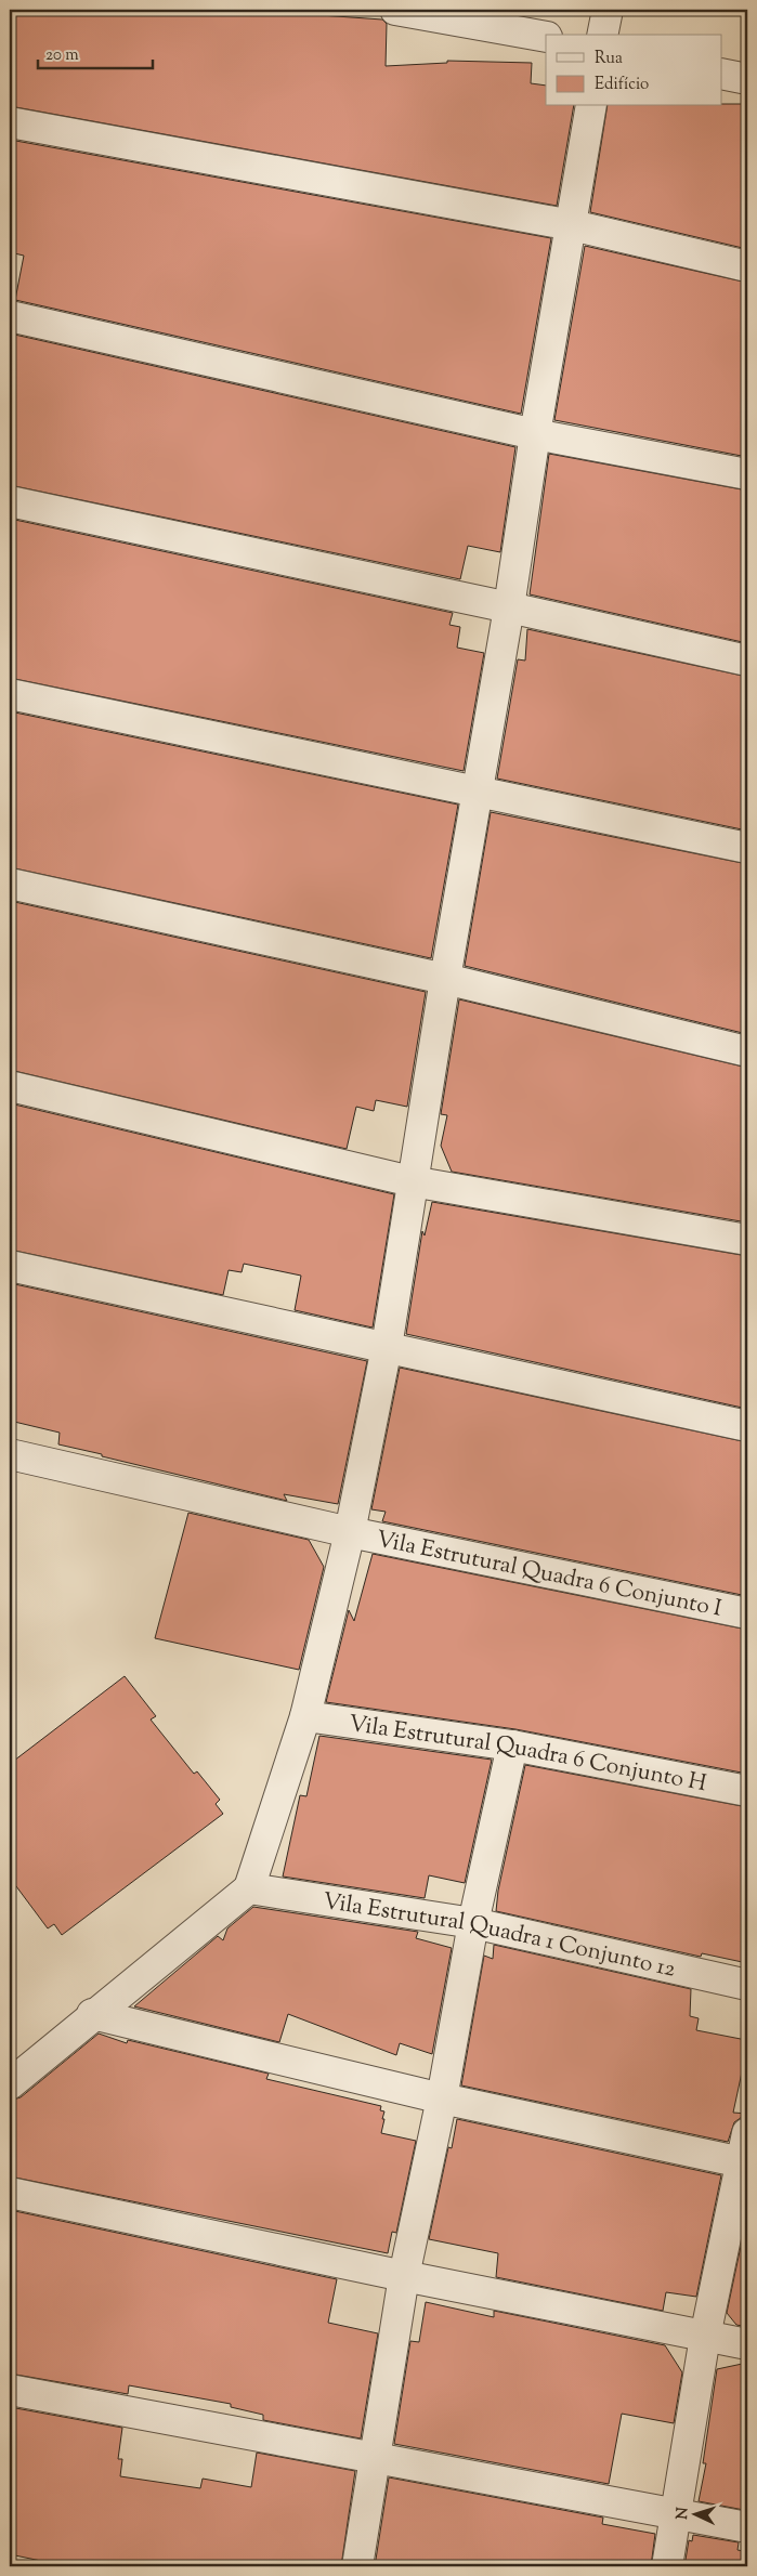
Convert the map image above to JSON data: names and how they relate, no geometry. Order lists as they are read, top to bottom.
{
  "streets": {
    "street": ["Vila Estrutural Quadra 6 Conjunto I", "Vila Estrutural Quadra 6 Conjunto H", "Vila Estrutural Quadra 1 Conjunto 12"]
  },
  "legend": ["Rua", "Edifício"],
  "scale_bar": "20 m",
  "north": "left"
}
